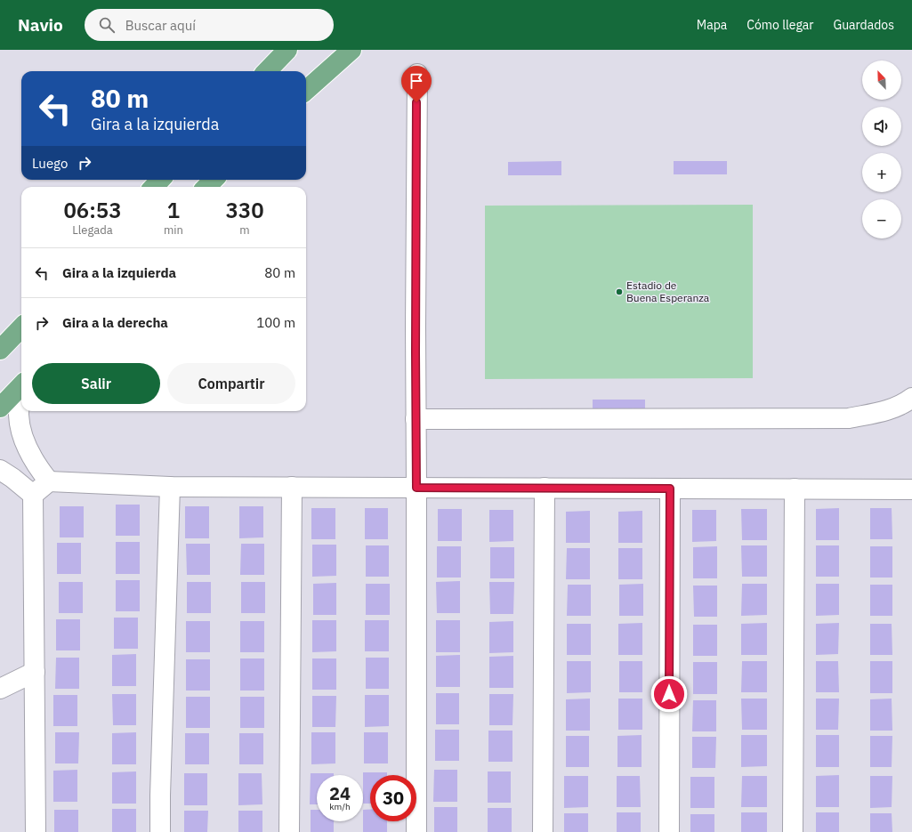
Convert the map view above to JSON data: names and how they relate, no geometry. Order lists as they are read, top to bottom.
{
  "places": ["Estadio de Buena Esperanza"],
  "north": "top left",
  "page": {
    "header": "Navio",
    "search": "Buscar aquí",
    "nav": ["Mapa", "Cómo llegar", "Guardados"],
    "map_buttons": ["+", "−"],
    "turn": ["80 m", "Gira a la izquierda"],
    "then": "Luego",
    "eta": [
      "06:53",
      "Llegada",
      "1",
      "min",
      "330",
      "m"
    ],
    "list": [
      {
        "name": "Gira a la izquierda",
        "value": "80 m"
      },
      {
        "name": "Gira a la derecha",
        "value": "100 m"
      }
    ],
    "buttons": ["Salir", "Compartir"],
    "speed": "24 km/h",
    "limit": "30"
  }
}
